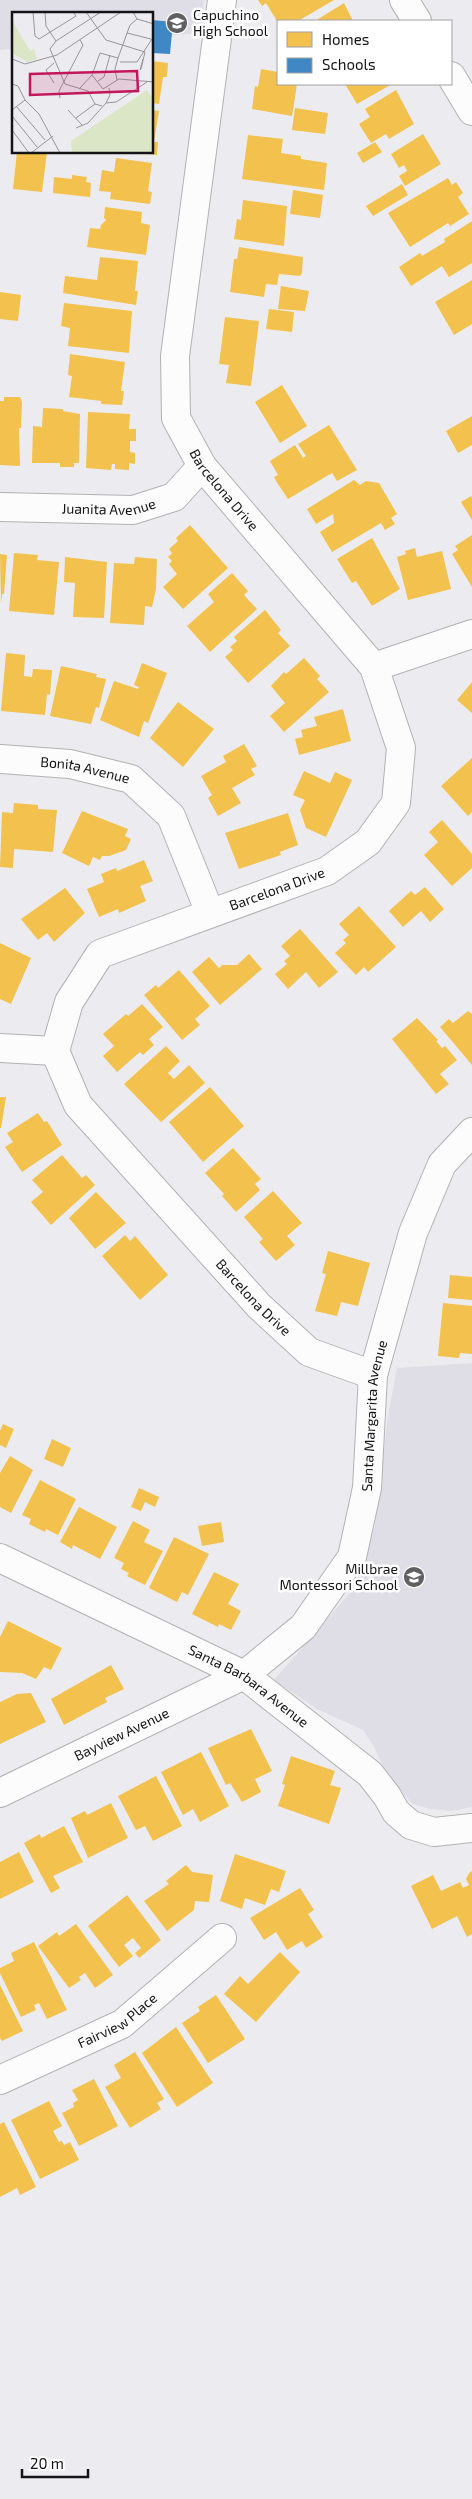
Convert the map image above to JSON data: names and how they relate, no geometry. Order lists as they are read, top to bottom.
{
  "streets": {
    "street": [
      "Barcelona Drive",
      "Juanita Avenue",
      "Bonita Avenue",
      "Santa Margarita Avenue",
      "Santa Barbara Avenue",
      "Bayview Avenue",
      "Fairview Place"
    ]
  },
  "crossings": [
    ["Barcelona Drive", "Juanita Avenue"],
    ["Barcelona Drive", "Bonita Avenue"],
    ["Barcelona Drive", "Santa Margarita Avenue"],
    ["Santa Margarita Avenue", "Santa Barbara Avenue"],
    ["Santa Margarita Avenue", "Bayview Avenue"],
    ["Santa Barbara Avenue", "Bayview Avenue"]
  ],
  "places": {
    "school or university": ["Capuchino High School", "Millbrae Montessori School"]
  },
  "legend": ["Homes", "Schools"],
  "scale_bar": "20 m"
}
